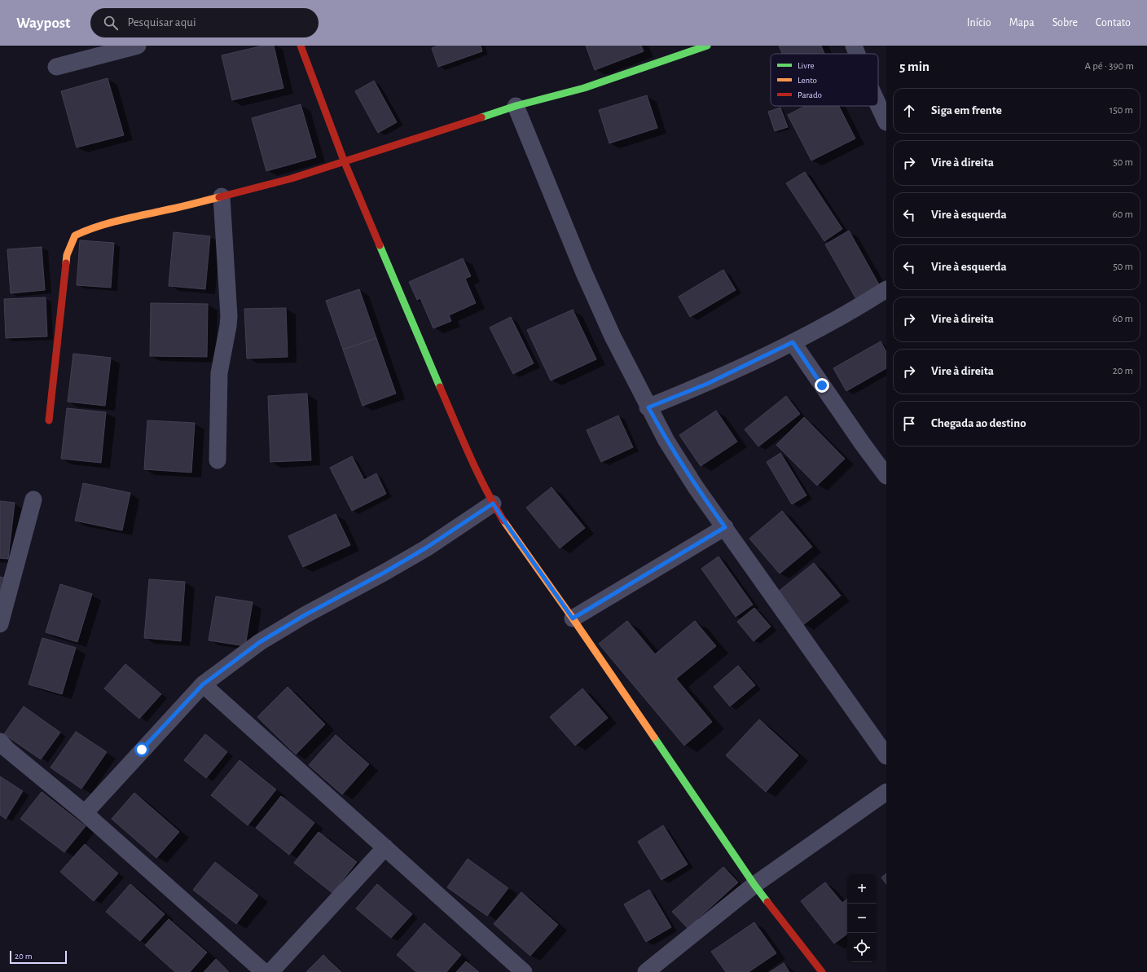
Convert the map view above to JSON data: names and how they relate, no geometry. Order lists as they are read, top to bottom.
{
  "legend": ["Livre", "Lento", "Parado"],
  "scale_bar": "20 m",
  "page": {
    "header": "Waypost",
    "search": "Pesquisar aqui",
    "nav": [
      "Início",
      "Mapa",
      "Sobre",
      "Contato"
    ],
    "heading": ["5 min", "A pé · 390 m"],
    "list": [
      ["Siga em frente", "150 m"],
      ["Vire à direita", "50 m"],
      ["Vire à esquerda", "60 m"],
      ["Vire à esquerda", "50 m"],
      ["Vire à direita", "60 m"],
      ["Vire à direita", "20 m"],
      "Chegada ao destino"
    ],
    "map_buttons": ["+", "−"],
    "scale": "20 m"
  }
}
